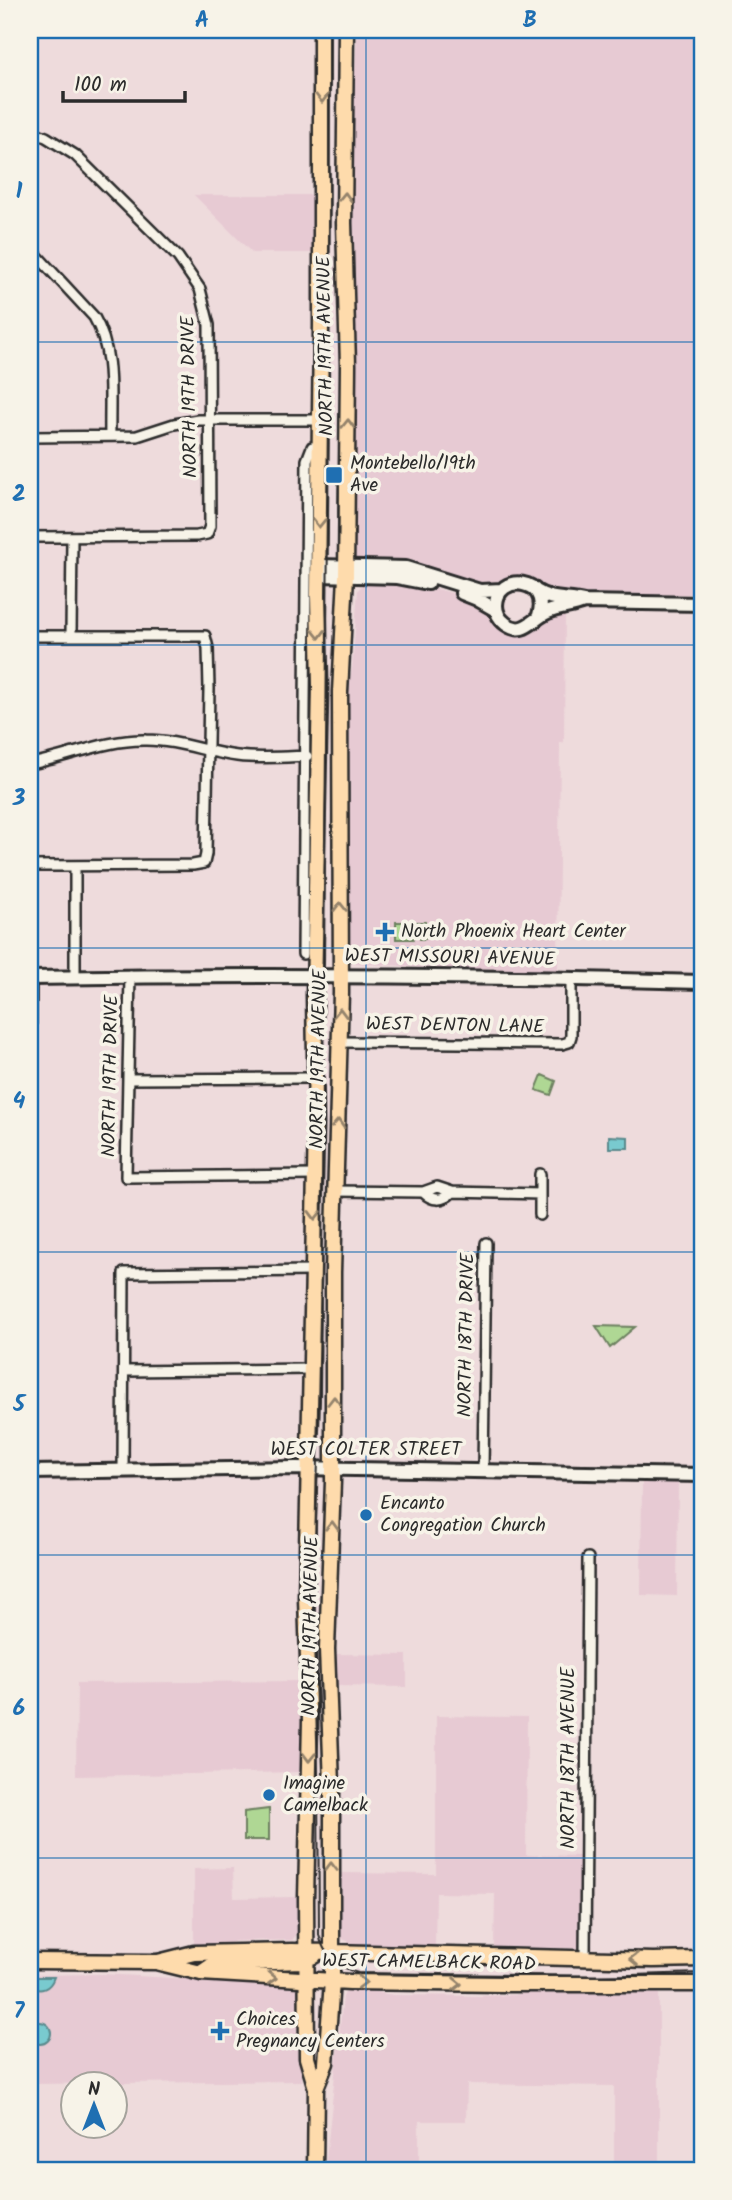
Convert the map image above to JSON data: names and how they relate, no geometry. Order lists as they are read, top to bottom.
{
  "streets": {
    "main road": ["NORTH 19TH AVENUE", "WEST CAMELBACK ROAD"],
    "street": [
      "NORTH 19TH DRIVE",
      "WEST MISSOURI AVENUE",
      "WEST DENTON LANE",
      "NORTH 18TH DRIVE",
      "WEST COLTER STREET",
      "NORTH 18TH AVENUE"
    ]
  },
  "crossings": [
    ["NORTH 19TH AVENUE", "NORTH 19TH DRIVE"],
    ["NORTH 19TH AVENUE", "WEST MISSOURI AVENUE"],
    ["NORTH 19TH AVENUE", "WEST DENTON LANE"],
    ["NORTH 19TH AVENUE", "WEST COLTER STREET"],
    ["NORTH 19TH AVENUE", "WEST CAMELBACK ROAD"],
    ["NORTH 19TH DRIVE", "WEST MISSOURI AVENUE"],
    ["WEST MISSOURI AVENUE", "WEST DENTON LANE"],
    ["NORTH 18TH DRIVE", "WEST COLTER STREET"],
    ["NORTH 18TH AVENUE", "WEST CAMELBACK ROAD"]
  ],
  "places": {
    "transit": ["Montebello/19th Ave"],
    "health": ["North Phoenix Heart Center", "Choices Pregnancy Centers"],
    "other": ["Encanto Congregation Church", "Imagine Camelback"]
  },
  "scale_bar": "100 m",
  "north": "top",
  "grid": {
    "columns": ["A", "B"],
    "rows": [
      "1",
      "2",
      "3",
      "4",
      "5",
      "6",
      "7"
    ]
  }
}
